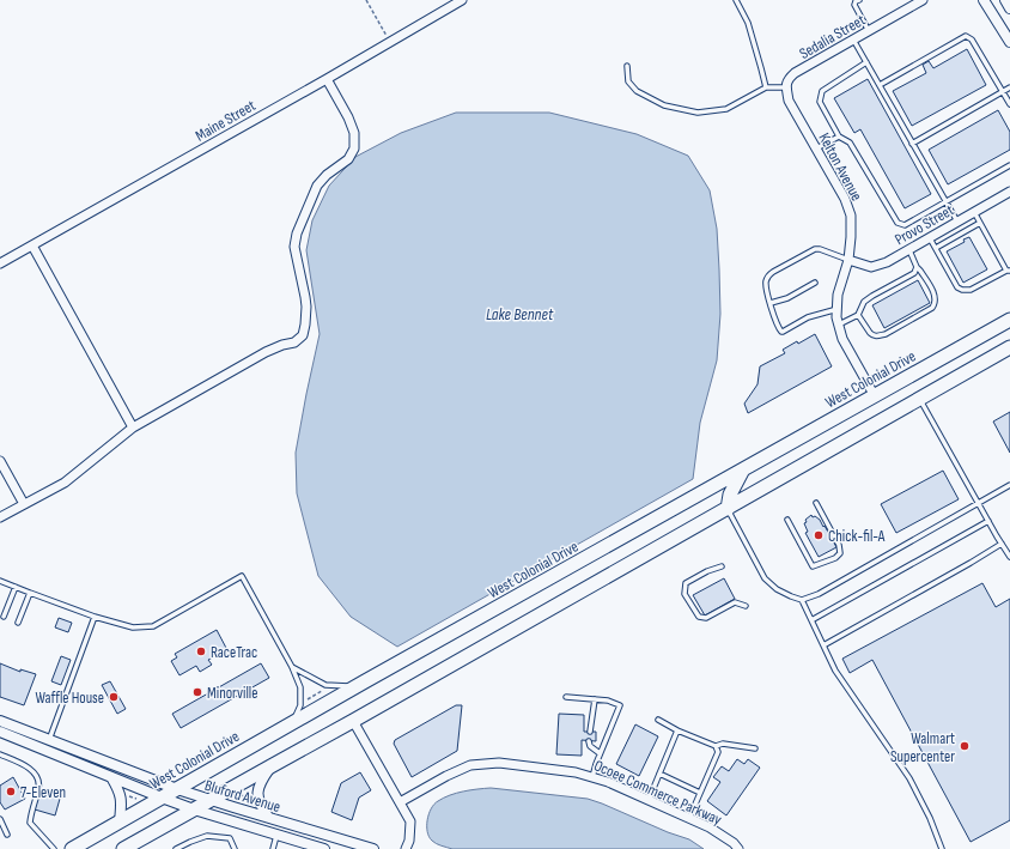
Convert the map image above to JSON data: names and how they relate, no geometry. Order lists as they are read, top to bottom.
{
  "streets": {
    "highway": ["West Colonial Drive"],
    "street": [
      "Sedalia Street",
      "Maine Street",
      "Kelton Avenue",
      "Provo Street",
      "Ocoee Commerce Parkway",
      "Bluford Avenue"
    ]
  },
  "crossings": [
    ["Sedalia Street", "Kelton Avenue"],
    ["Kelton Avenue", "Provo Street"],
    ["Kelton Avenue", "West Colonial Drive"],
    ["West Colonial Drive", "Bluford Avenue"]
  ],
  "water": ["Lake Bennet"],
  "places": [
    "Chick-fil-A",
    "RaceTrac",
    "Minorville",
    "Waffle House",
    "Walmart Supercenter",
    "7-Eleven"
  ]
}
